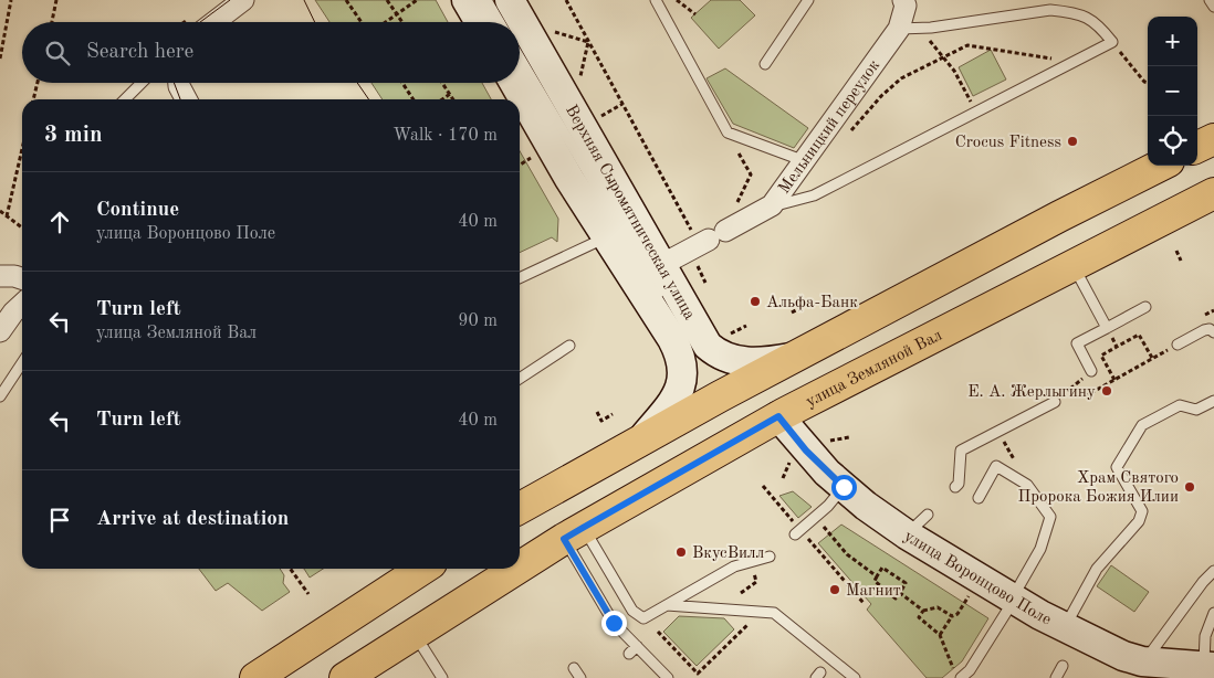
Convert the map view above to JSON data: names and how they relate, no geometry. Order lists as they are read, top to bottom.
{
  "streets": {
    "main road": ["Верхняя Сыромятническая улица", "улица Земляной Вал", "улица Воронцово Поле"],
    "street": ["Мельницкий переулок"]
  },
  "crossings": [
    ["Мельницкий переулок", "Верхняя Сыромятническая улица"],
    ["улица Земляной Вал", "улица Воронцово Поле"]
  ],
  "places": [
    "Crocus Fitness",
    "Альфа-Банк",
    "Е. А. Жерлыгину",
    "Храм Святого Пророка Божия Илии",
    "ВкусВилл",
    "Магнит"
  ],
  "page": {
    "map_buttons": ["+", "−"],
    "search": "Search here",
    "heading": ["3 min", "Walk · 170 m"],
    "list": [
      ["Continue", "улица Воронцово Поле", "40 m"],
      ["Turn left", "улица Земляной Вал", "90 m"],
      ["Turn left", "40 m"],
      "Arrive at destination"
    ]
  }
}
